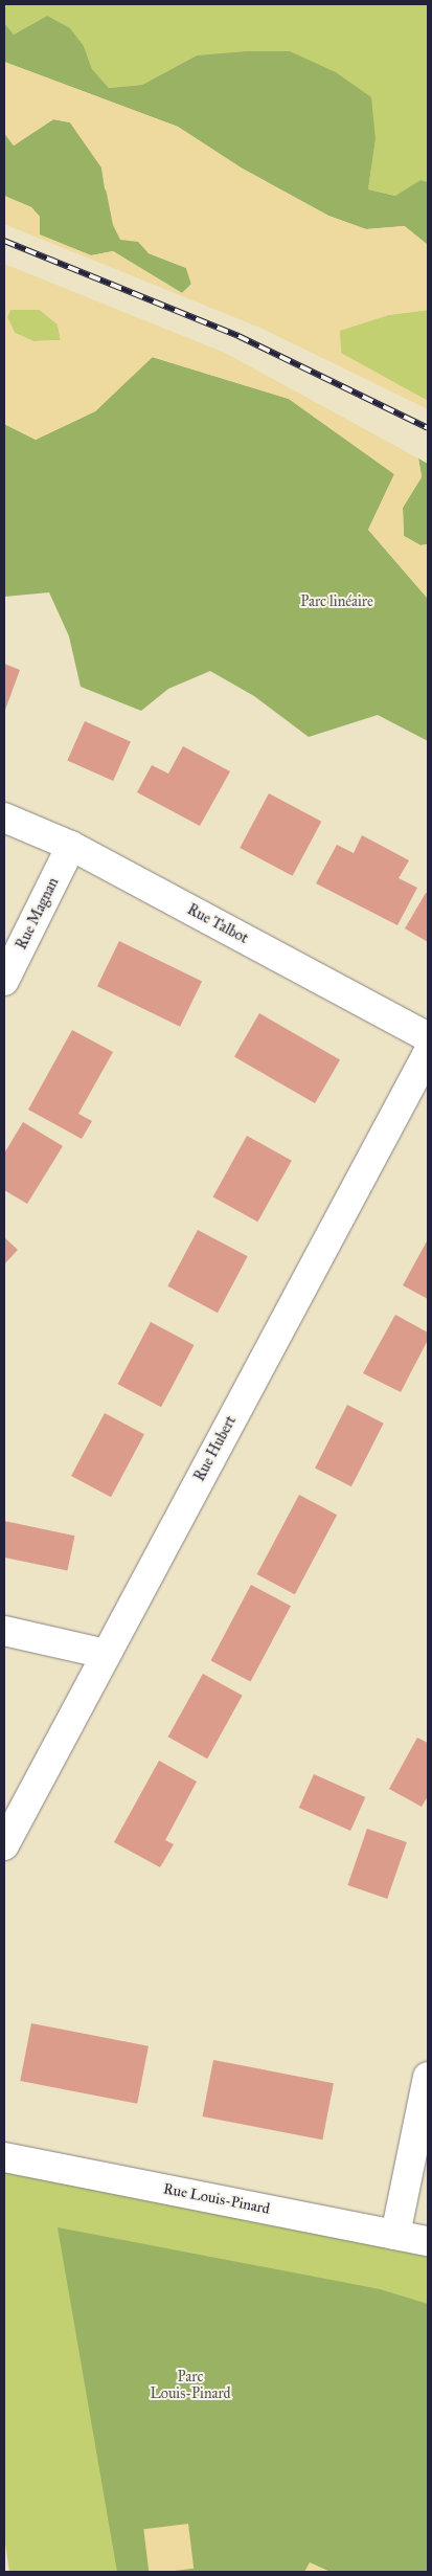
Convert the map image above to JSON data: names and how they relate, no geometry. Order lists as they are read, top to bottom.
{
  "streets": {
    "street": [
      "Rue Magnan",
      "Rue Talbot",
      "Rue Hubert",
      "Rue Louis-Pinard"
    ]
  },
  "crossings": [
    ["Rue Magnan", "Rue Talbot"]
  ],
  "parks": ["Parc linéaire", "Parc Louis-Pinard"]
}
